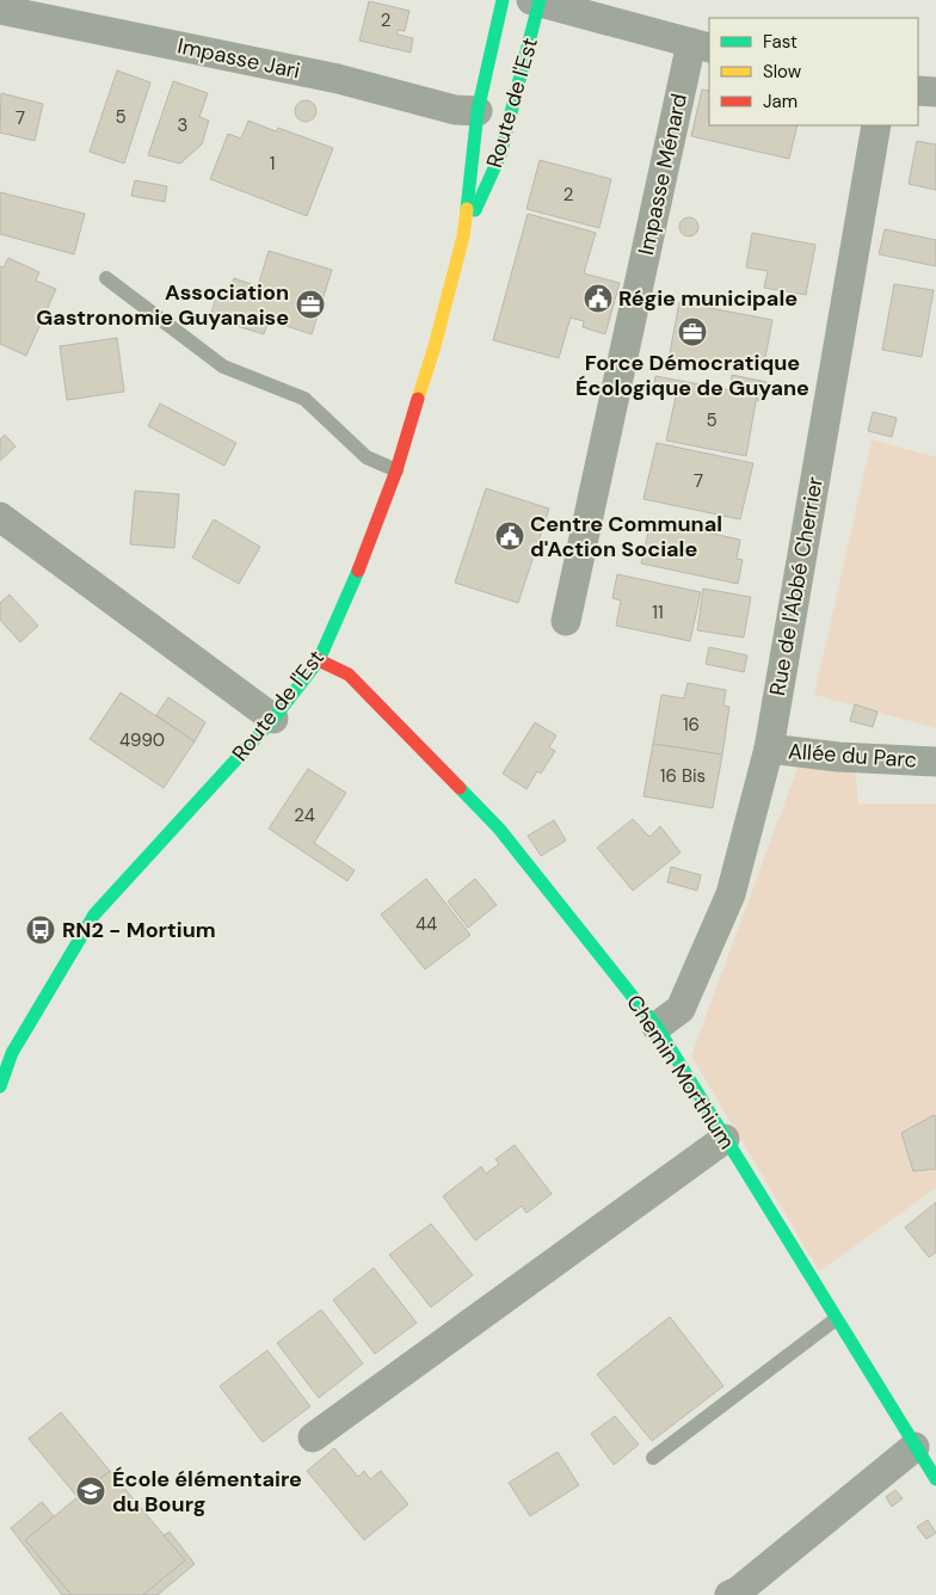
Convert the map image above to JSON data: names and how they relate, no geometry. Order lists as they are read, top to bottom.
{
  "streets": {
    "main road": ["Route de l'Est", "Chemin Morthium"],
    "street": [
      "Impasse Jari",
      "Impasse Ménard",
      "Rue de l'Abbé Cherrier",
      "Allée du Parc"
    ]
  },
  "crossings": [
    ["Impasse Jari", "Route de l'Est"],
    ["Route de l'Est", "Chemin Morthium"],
    ["Rue de l'Abbé Cherrier", "Allée du Parc"],
    ["Rue de l'Abbé Cherrier", "Chemin Morthium"]
  ],
  "places": {
    "public building": ["Régie municipale", "Centre Communal d'Action Sociale"],
    "office": ["Association Gastronomie Guyanaise", "Force Démocratique Écologique de Guyane"],
    "bus stop": ["RN2 - Mortium"],
    "school or university": ["École élémentaire du Bourg"]
  },
  "house_numbers": [
    "2",
    "5",
    "7",
    "3",
    "1",
    "2",
    "5",
    "7",
    "11",
    "16",
    "4990",
    "16 Bis",
    "24",
    "44"
  ],
  "legend": ["Fast", "Slow", "Jam"]
}
